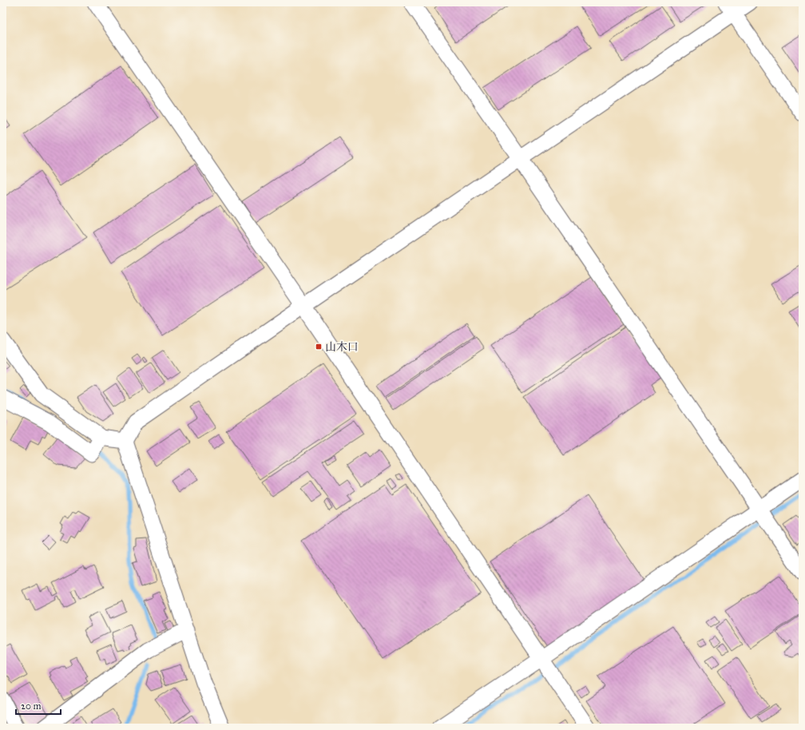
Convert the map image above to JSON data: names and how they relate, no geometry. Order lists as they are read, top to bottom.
{
  "places": {
    "transit": ["山木口"]
  },
  "scale_bar": "20 m"
}
